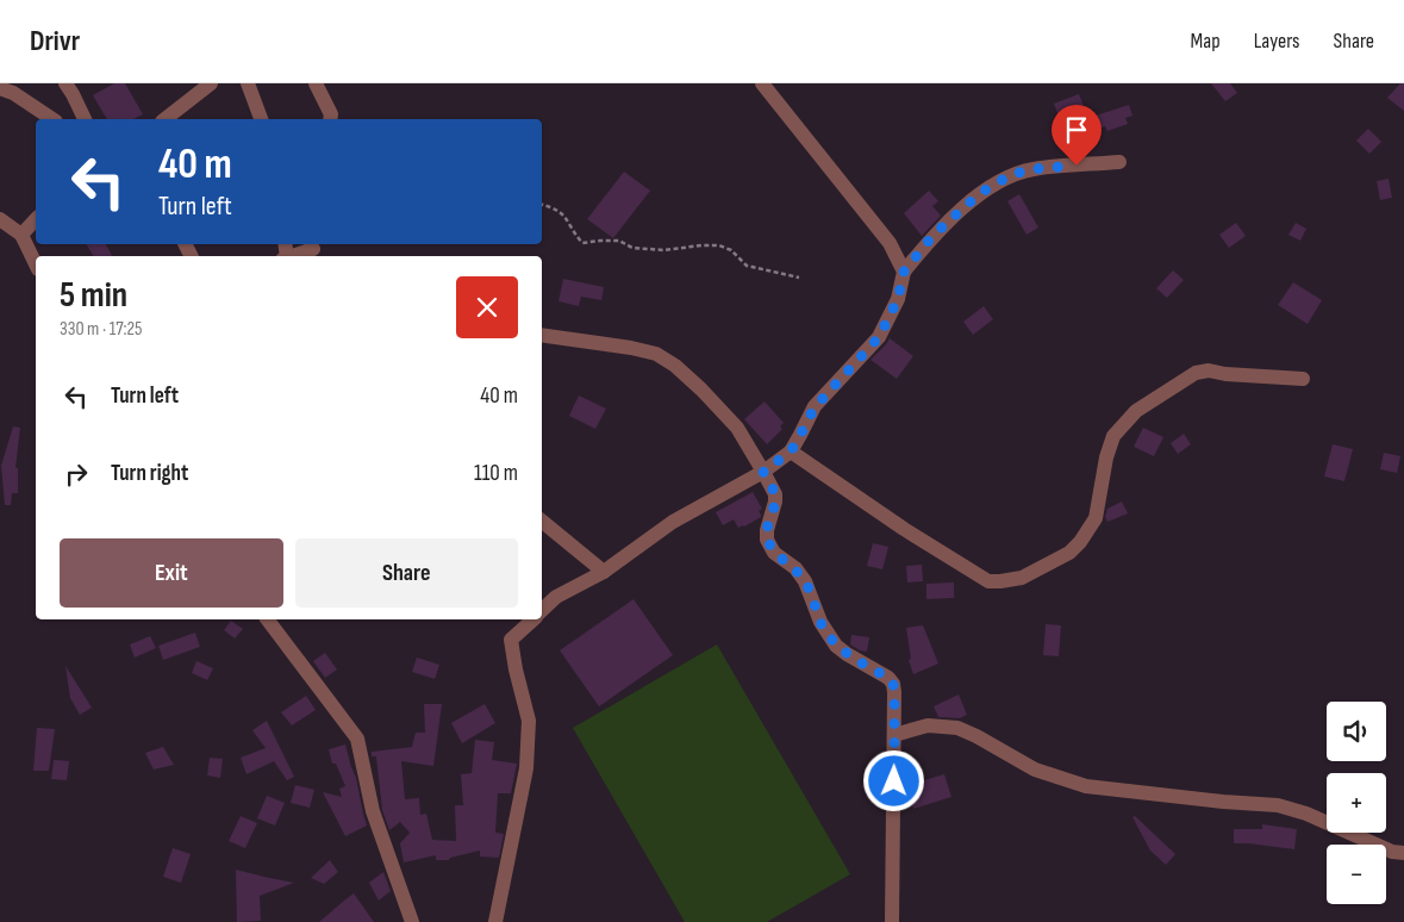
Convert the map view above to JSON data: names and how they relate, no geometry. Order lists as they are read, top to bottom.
{
  "page": {
    "header": "Drivr",
    "nav": ["Map", "Layers", "Share"],
    "turn": ["40 m", "Turn left"],
    "heading": ["5 min", "330 m · 17:25"],
    "list": [
      {
        "name": "Turn left",
        "value": "40 m"
      },
      {
        "name": "Turn right",
        "value": "110 m"
      }
    ],
    "buttons": ["Exit", "Share"],
    "map_buttons": ["+", "−"]
  }
}
